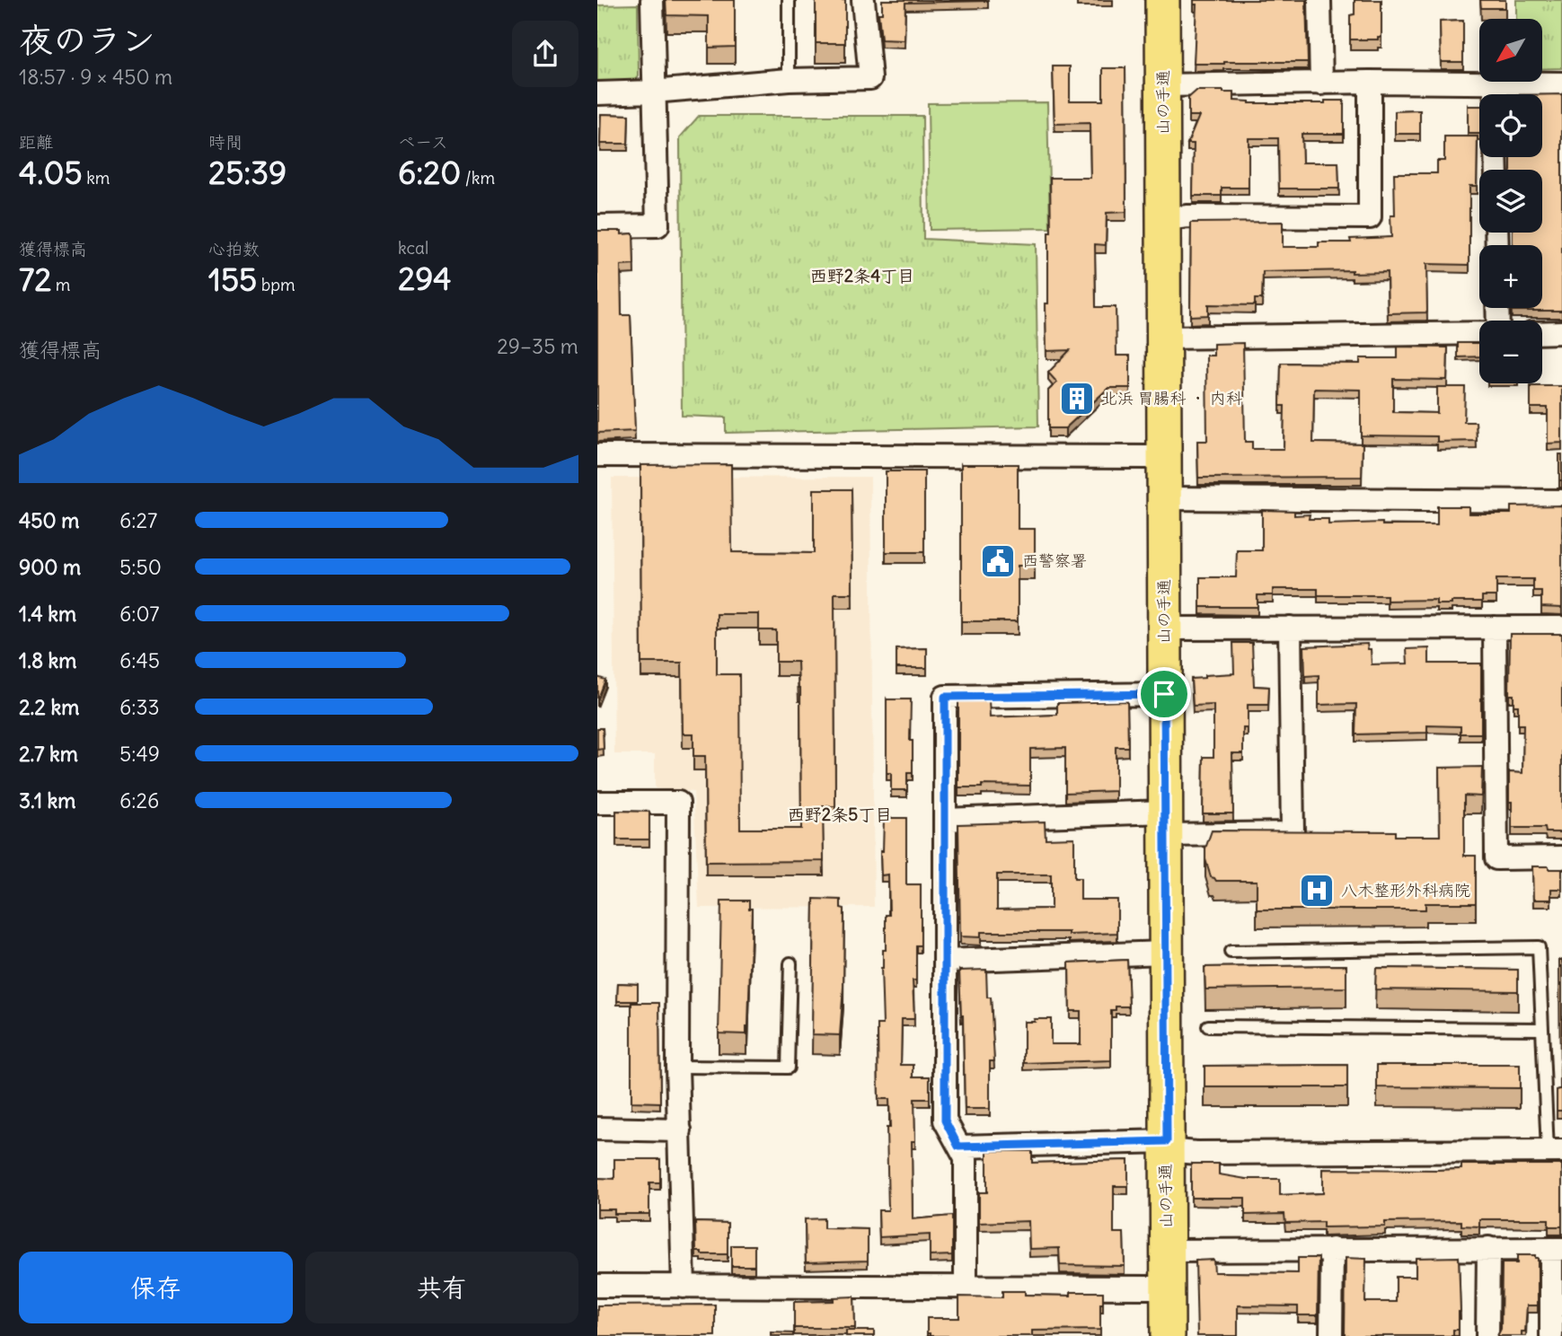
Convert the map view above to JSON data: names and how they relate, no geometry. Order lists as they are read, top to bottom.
{
  "streets": {
    "main road": ["山の手通"]
  },
  "districts": ["西野2条4丁目", "西野2条5丁目"],
  "places": {
    "building": ["北浜 胃腸科 ・ 内科"],
    "public building": ["西警察署"],
    "hospital": ["八木整形外科病院"]
  },
  "north": "bottom left",
  "page": {
    "heading": ["夜のラン", "18:57 · 9 × 450 m"],
    "map_buttons": ["+", "−"],
    "stats": [
      ["距離", "4.05 km"],
      ["時間", "25:39"],
      ["ペース", "6:20 /km"],
      ["獲得標高", "72 m"],
      ["心拍数", "155 bpm"],
      ["kcal", "294"]
    ],
    "chart": ["獲得標高", "29–35 m"],
    "list": [
      {
        "name": "450 m",
        "note": "6:27"
      },
      {
        "name": "900 m",
        "note": "5:50"
      },
      {
        "name": "1.4 km",
        "note": "6:07"
      },
      {
        "name": "1.8 km",
        "note": "6:45"
      },
      {
        "name": "2.2 km",
        "note": "6:33"
      },
      {
        "name": "2.7 km",
        "note": "5:49"
      },
      {
        "name": "3.1 km",
        "note": "6:26"
      }
    ],
    "buttons": ["保存", "共有"]
  }
}
